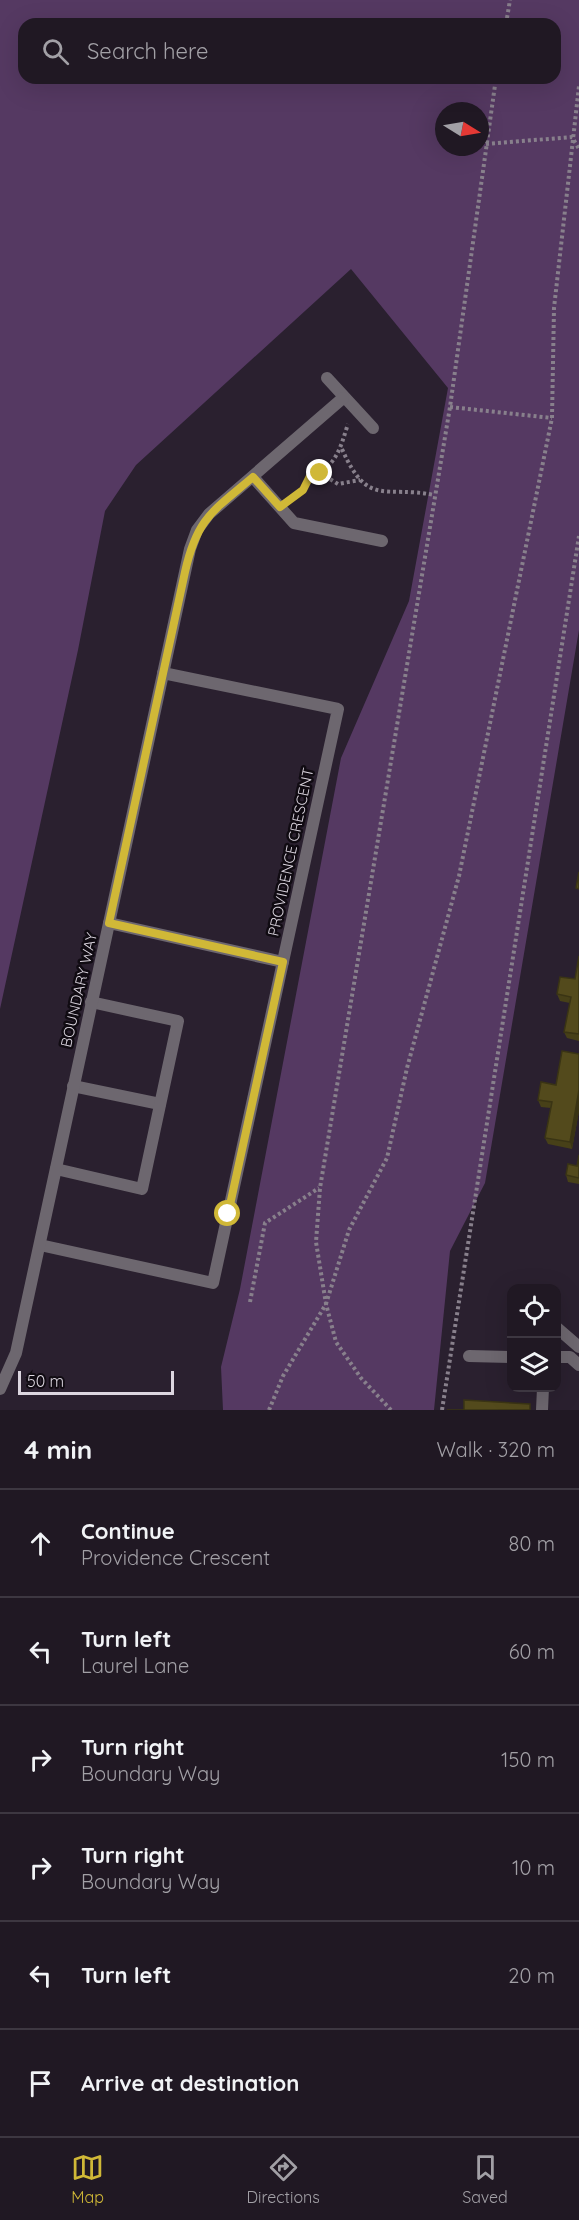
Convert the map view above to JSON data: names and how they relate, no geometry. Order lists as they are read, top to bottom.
{
  "streets": {
    "street": ["PROVIDENCE CRESCENT", "BOUNDARY WAY"]
  },
  "crossings": [
    ["PROVIDENCE CRESCENT", "BOUNDARY WAY"]
  ],
  "scale_bar": "50 m",
  "north": "right",
  "page": {
    "search": "Search here",
    "scale": "50 m",
    "heading": ["4 min", "Walk · 320 m"],
    "list": [
      ["Continue", "Providence Crescent", "80 m"],
      ["Turn left", "Laurel Lane", "60 m"],
      ["Turn right", "Boundary Way", "150 m"],
      ["Turn right", "Boundary Way", "10 m"],
      ["Turn left", "20 m"],
      "Arrive at destination"
    ],
    "nav": ["Map", "Directions", "Saved"]
  }
}
